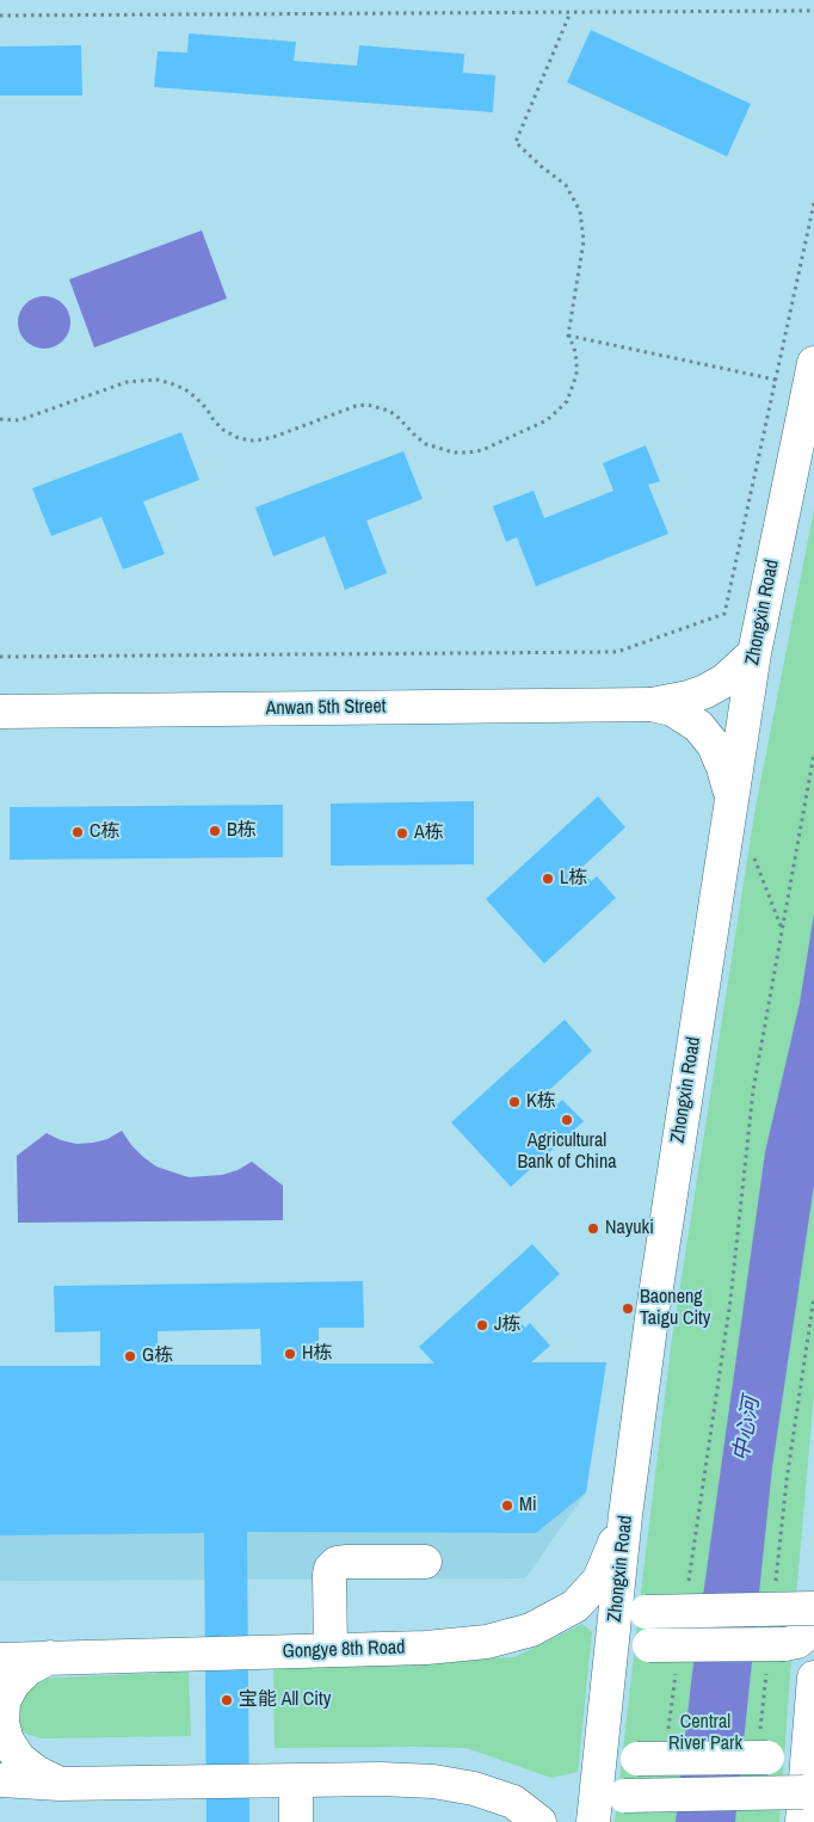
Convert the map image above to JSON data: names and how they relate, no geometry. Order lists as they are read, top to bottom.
{
  "streets": {
    "main road": ["Zhongxin Road", "Anwan 5th Street", "Gongye 8th Road"]
  },
  "crossings": [
    ["Zhongxin Road", "Gongye 8th Road"]
  ],
  "water": ["中心河"],
  "parks": ["Central River Park"],
  "places": [
    "B栋",
    "C栋",
    "A栋",
    "L栋",
    "K栋",
    "Agricultural Bank of China",
    "Nayuki",
    "Baoneng Taigu City",
    "J栋",
    "H栋",
    "G栋",
    "Mi",
    "宝能 All City"
  ]
}
